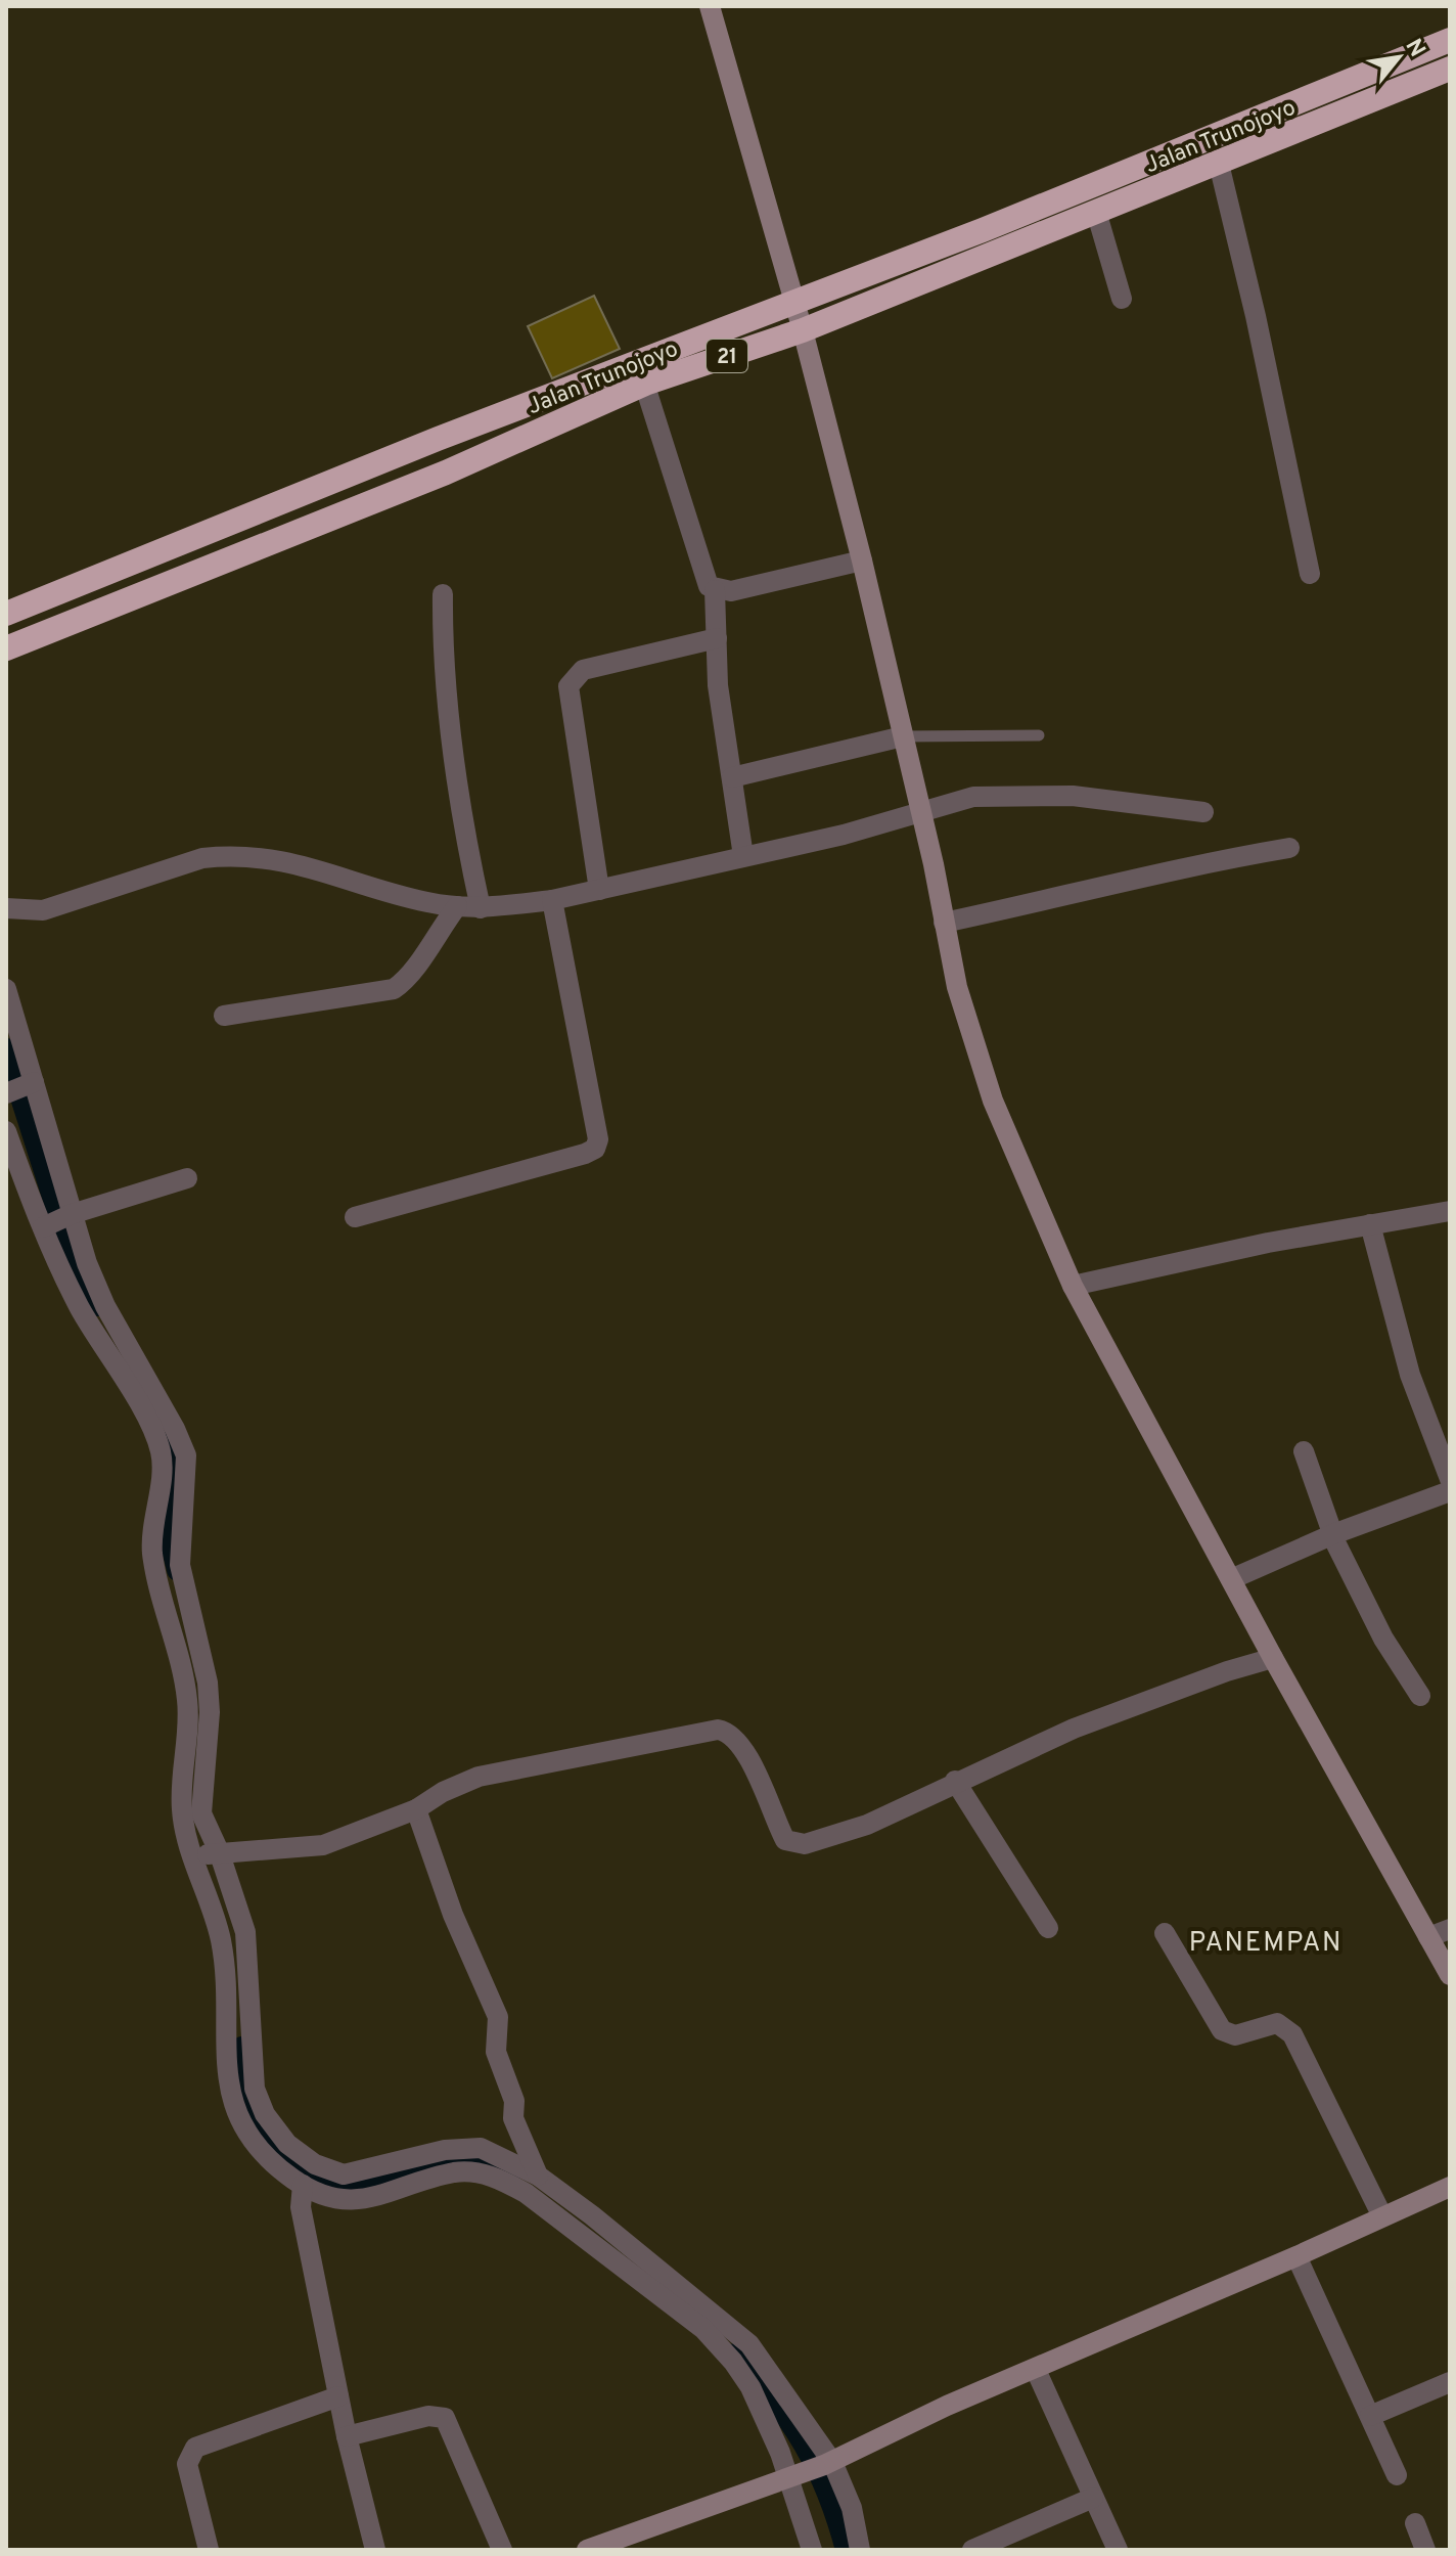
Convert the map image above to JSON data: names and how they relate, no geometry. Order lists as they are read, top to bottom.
{
  "streets": {
    "highway": ["Jalan Trunojoyo", "21"]
  },
  "districts": ["PANEMPAN"],
  "north": "top right"
}
